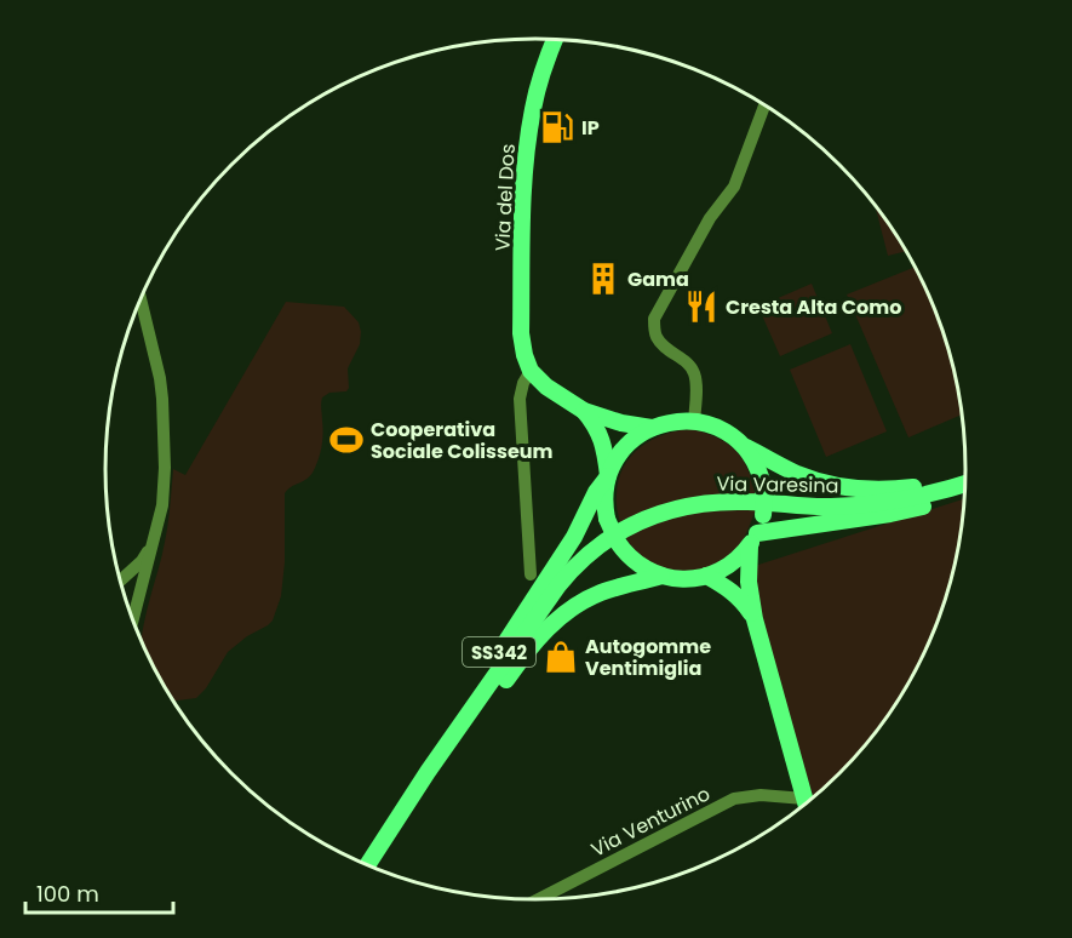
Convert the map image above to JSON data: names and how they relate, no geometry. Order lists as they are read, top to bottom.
{
  "streets": {
    "main road": ["Via del Dos", "Via Varesina", "SS342"],
    "street": ["Via Venturino"]
  },
  "crossings": [
    ["Via Varesina", "SS342"]
  ],
  "places": {
    "fuel station": ["IP"],
    "building": ["Gama"],
    "restaurant": ["Cresta Alta Como"],
    "sports": ["Cooperativa Sociale Colisseum"],
    "shop": ["Autogomme Ventimiglia"]
  },
  "scale_bar": "100 m"
}
